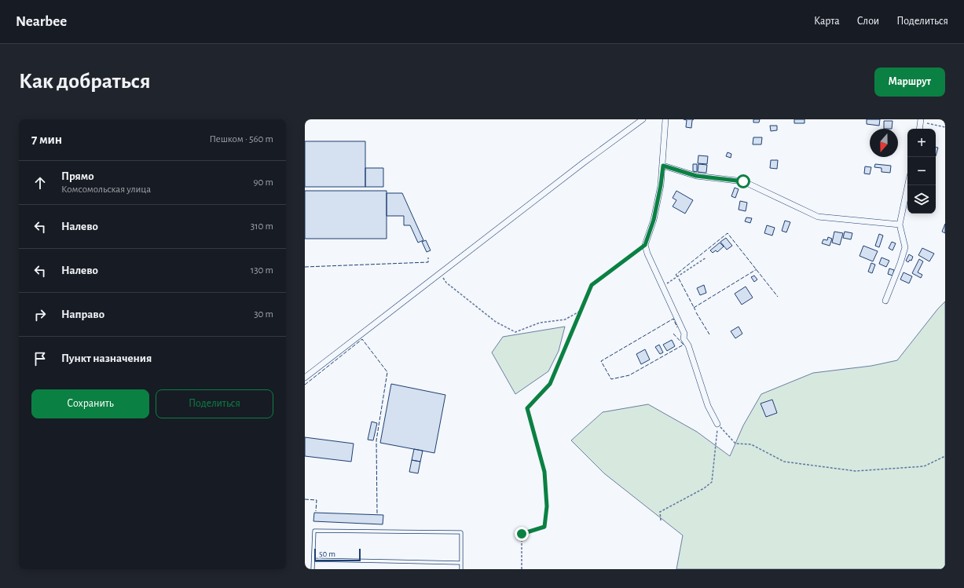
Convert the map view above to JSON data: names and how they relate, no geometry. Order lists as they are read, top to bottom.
{
  "scale_bar": "50 m",
  "north": "bottom",
  "page": {
    "header": "Nearbee",
    "nav": ["Карта", "Слои", "Поделиться"],
    "buttons": [
      "Маршрут",
      ["Сохранить", "Поделиться"]
    ],
    "title": "Как добраться",
    "heading": ["7 мин", "Пешком · 560 m"],
    "map_buttons": ["+", "−"],
    "list": [
      ["Прямо", "Комсомольская улица", "90 m"],
      ["Налево", "310 m"],
      ["Налево", "130 m"],
      ["Направо", "30 m"],
      "Пункт назначения"
    ],
    "scale": "50 m"
  }
}
